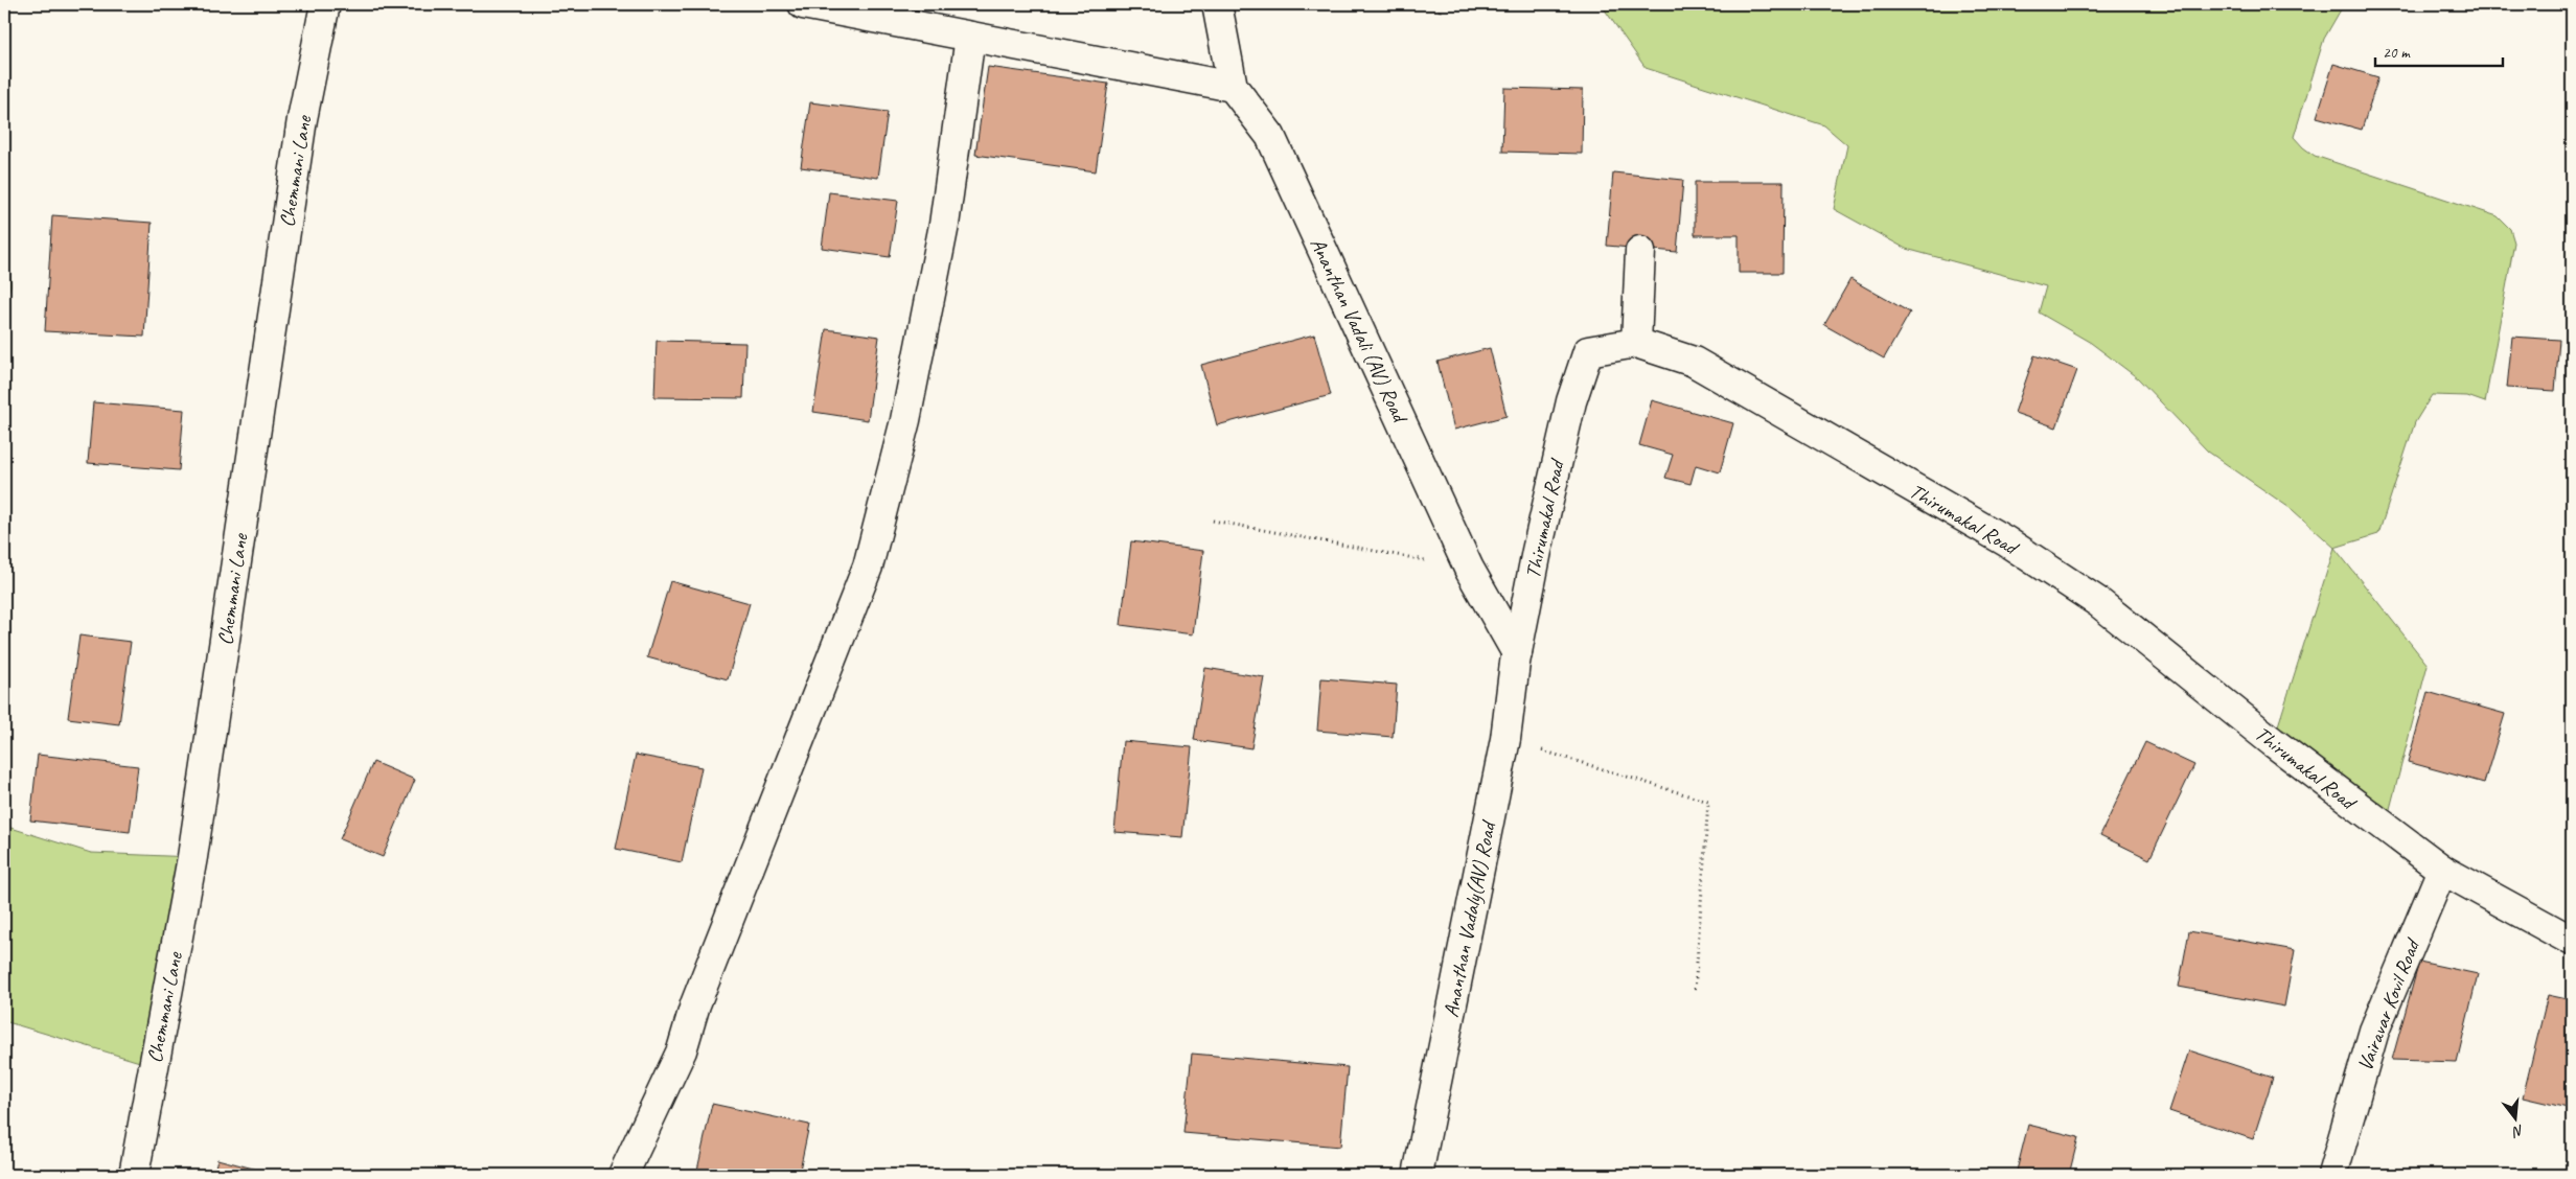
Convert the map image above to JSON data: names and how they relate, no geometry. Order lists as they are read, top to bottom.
{
  "streets": {
    "street": [
      "Chemmani Lane",
      "Ananthan Vadali (AV) Road",
      "Thirumakal Road",
      "Ananthan Vadaly(AV) Road",
      "Vairavar Kovil Road"
    ]
  },
  "crossings": [
    ["Ananthan Vadali (AV) Road", "Thirumakal Road"],
    ["Ananthan Vadali (AV) Road", "Ananthan Vadaly(AV) Road"],
    ["Thirumakal Road", "Ananthan Vadaly(AV) Road"],
    ["Thirumakal Road", "Vairavar Kovil Road"]
  ],
  "scale_bar": "20 m",
  "north": "bottom"
}
